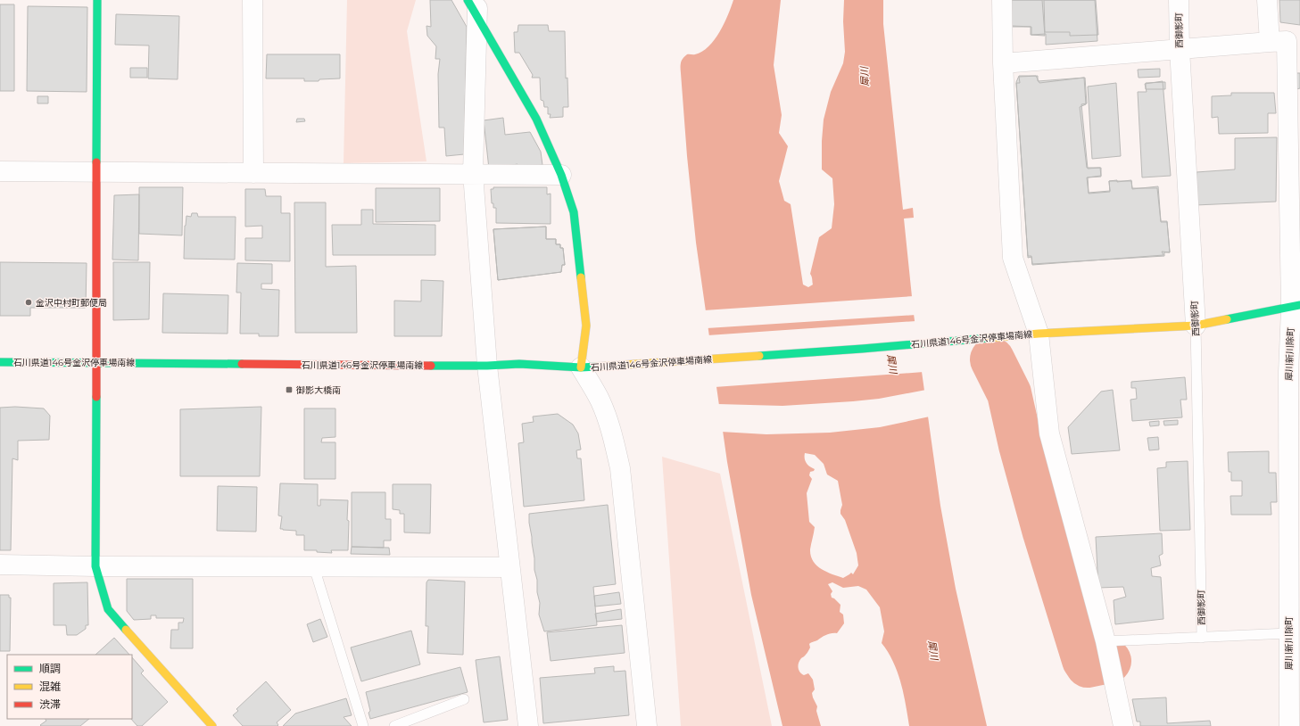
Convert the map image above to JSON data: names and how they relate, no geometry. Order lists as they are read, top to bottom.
{
  "streets": {
    "main road": ["石川県道146号金沢停車場南線"],
    "street": ["西御影町", "犀川新川除町"]
  },
  "crossings": [
    ["西御影町", "石川県道146号金沢停車場南線"],
    ["石川県道146号金沢停車場南線", "犀川新川除町"]
  ],
  "water": ["犀川"],
  "places": {
    "other": ["金沢中村町郵便局"],
    "transit": ["御影大橋南"]
  },
  "legend": ["順調", "混雑", "渋滞"]
}
